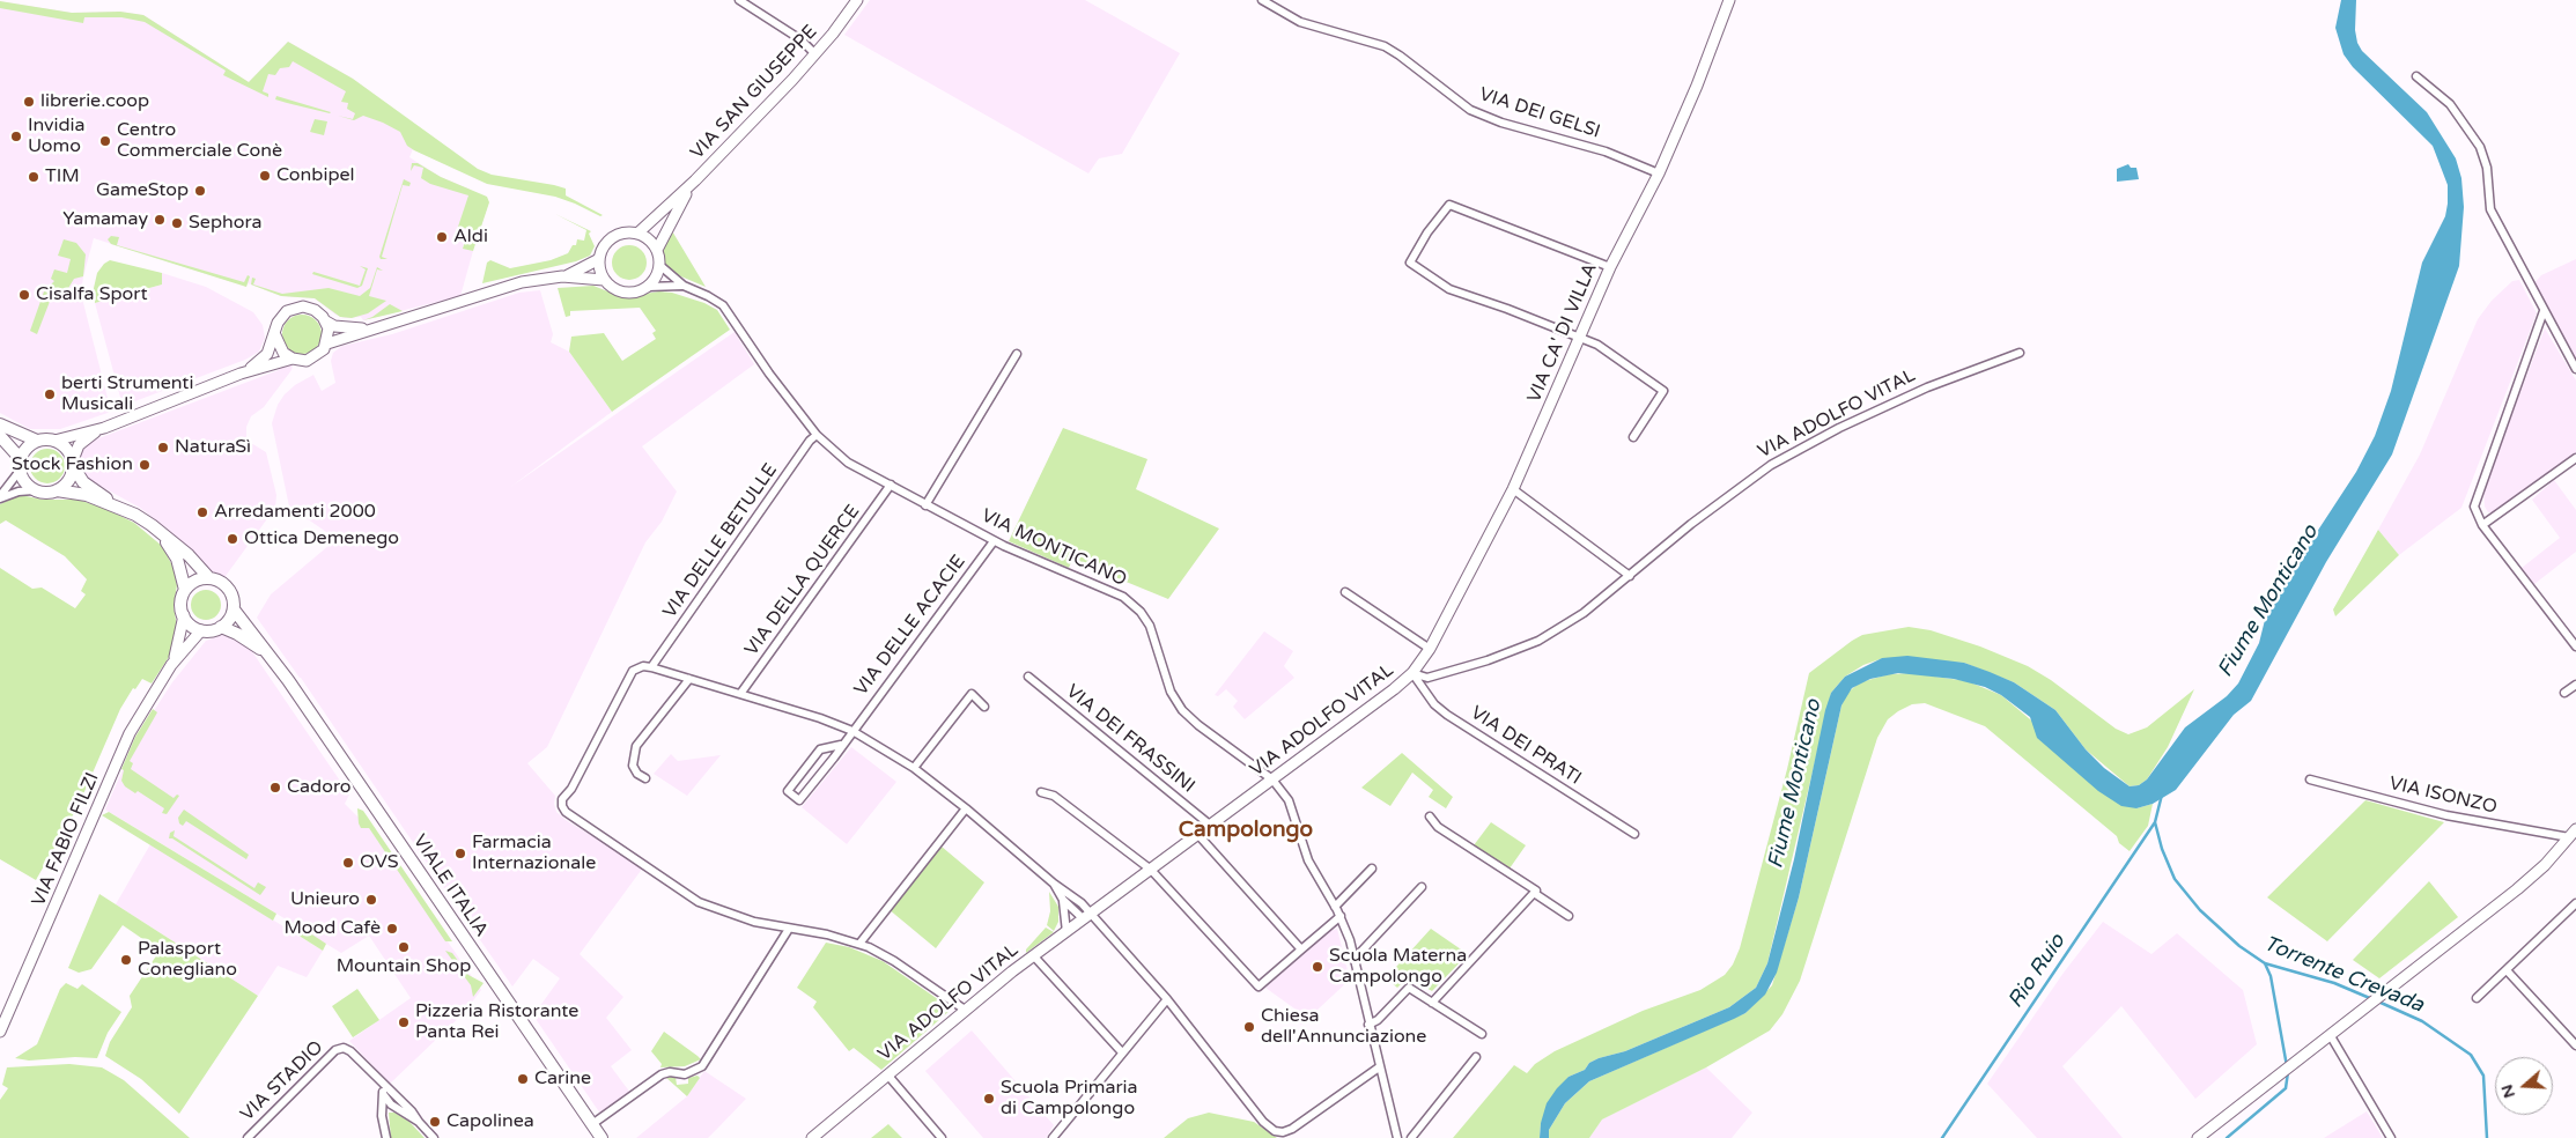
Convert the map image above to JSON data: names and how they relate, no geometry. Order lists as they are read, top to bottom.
{
  "streets": {
    "main road": ["VIALE ITALIA"],
    "street": [
      "VIA SAN GIUSEPPE",
      "VIA DEI GELSI",
      "VIA CA' DI VILLA",
      "VIA ADOLFO VITAL",
      "VIA DELLE BETULLE",
      "VIA MONTICANO",
      "VIA DELLA QUERCE",
      "VIA DELLE ACACIE",
      "VIA DEI FRASSINI",
      "VIA DEI PRATI",
      "VIA ISONZO",
      "VIA FABIO FILZI",
      "VIA STADIO"
    ]
  },
  "crossings": [
    ["VIA SAN GIUSEPPE", "VIA MONTICANO"],
    ["VIA DEI GELSI", "VIA CA' DI VILLA"],
    ["VIA CA' DI VILLA", "VIA ADOLFO VITAL"],
    ["VIA CA' DI VILLA", "VIA DEI PRATI"],
    ["VIA ADOLFO VITAL", "VIA MONTICANO"],
    ["VIA ADOLFO VITAL", "VIA DEI FRASSINI"],
    ["VIA ADOLFO VITAL", "VIA DEI PRATI"],
    ["VIA DELLE BETULLE", "VIA MONTICANO"],
    ["VIA MONTICANO", "VIA DELLA QUERCE"],
    ["VIA MONTICANO", "VIA DELLE ACACIE"],
    ["VIA FABIO FILZI", "VIALE ITALIA"]
  ],
  "districts": ["Campolongo"],
  "water": ["Fiume Monticano", "Rio Ruio", "Torrente Crevada"],
  "places": [
    "librerie.coop",
    "Invidia Uomo",
    "Centro Commerciale Conè",
    "Conbipel",
    "TIM",
    "GameStop",
    "Yamamay",
    "Sephora",
    "Aldi",
    "Cisalfa Sport",
    "berti Strumenti Musicali",
    "NaturaSì",
    "Stock Fashion",
    "Arredamenti 2000",
    "Ottica Demenego",
    "Cadoro",
    "Farmacia Internazionale",
    "OVS",
    "Unieuro",
    "Mood Cafè",
    "Mountain Shop",
    "Palasport Conegliano",
    "Scuola Materna Campolongo",
    "Pizzeria Ristorante Panta Rei",
    "Chiesa dell'Annunciazione",
    "Carine",
    "Scuola Primaria di Campolongo",
    "Capolinea"
  ],
  "north": "left"
}
